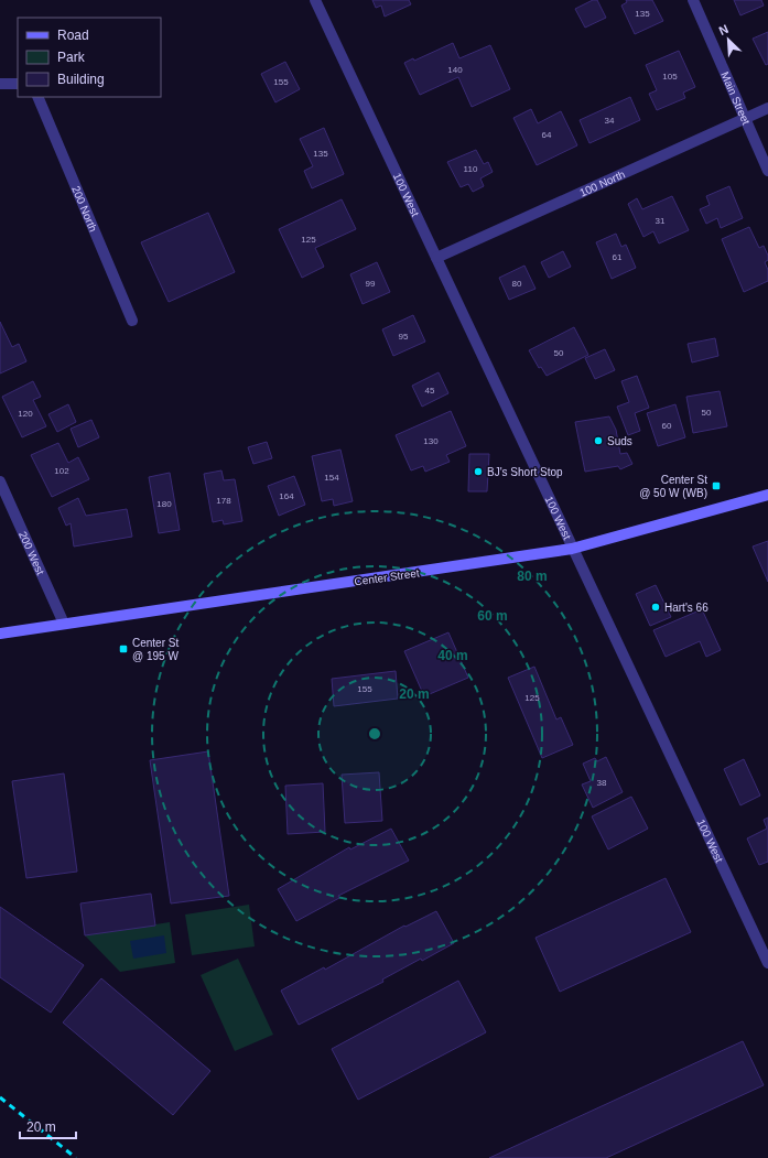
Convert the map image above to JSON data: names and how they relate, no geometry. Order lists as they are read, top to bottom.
{
  "streets": {
    "main road": ["Center Street"],
    "street": [
      "Main Street",
      "100 North",
      "100 West",
      "200 North",
      "200 West"
    ]
  },
  "crossings": [
    ["Main Street", "100 North"],
    ["100 North", "100 West"],
    ["100 West", "Center Street"],
    ["200 West", "Center Street"]
  ],
  "places": {
    "other": ["Suds", "BJ's Short Stop", "Hart's 66"],
    "transit": ["Center St @ 50 W (WB)", "Center St @ 195 W"]
  },
  "house_numbers": [
    "135",
    "140",
    "105",
    "155",
    "34",
    "64",
    "135",
    "110",
    "31",
    "125",
    "61",
    "99",
    "80",
    "95",
    "50",
    "45",
    "50",
    "120",
    "60",
    "130",
    "102",
    "154",
    "164",
    "178",
    "180",
    "155",
    "125",
    "38"
  ],
  "legend": ["Road", "Park", "Building"],
  "scale_bar": "20 m",
  "north": "top left",
  "rings": [
    "80 m",
    "60 m",
    "40 m",
    "20 m"
  ]
}
